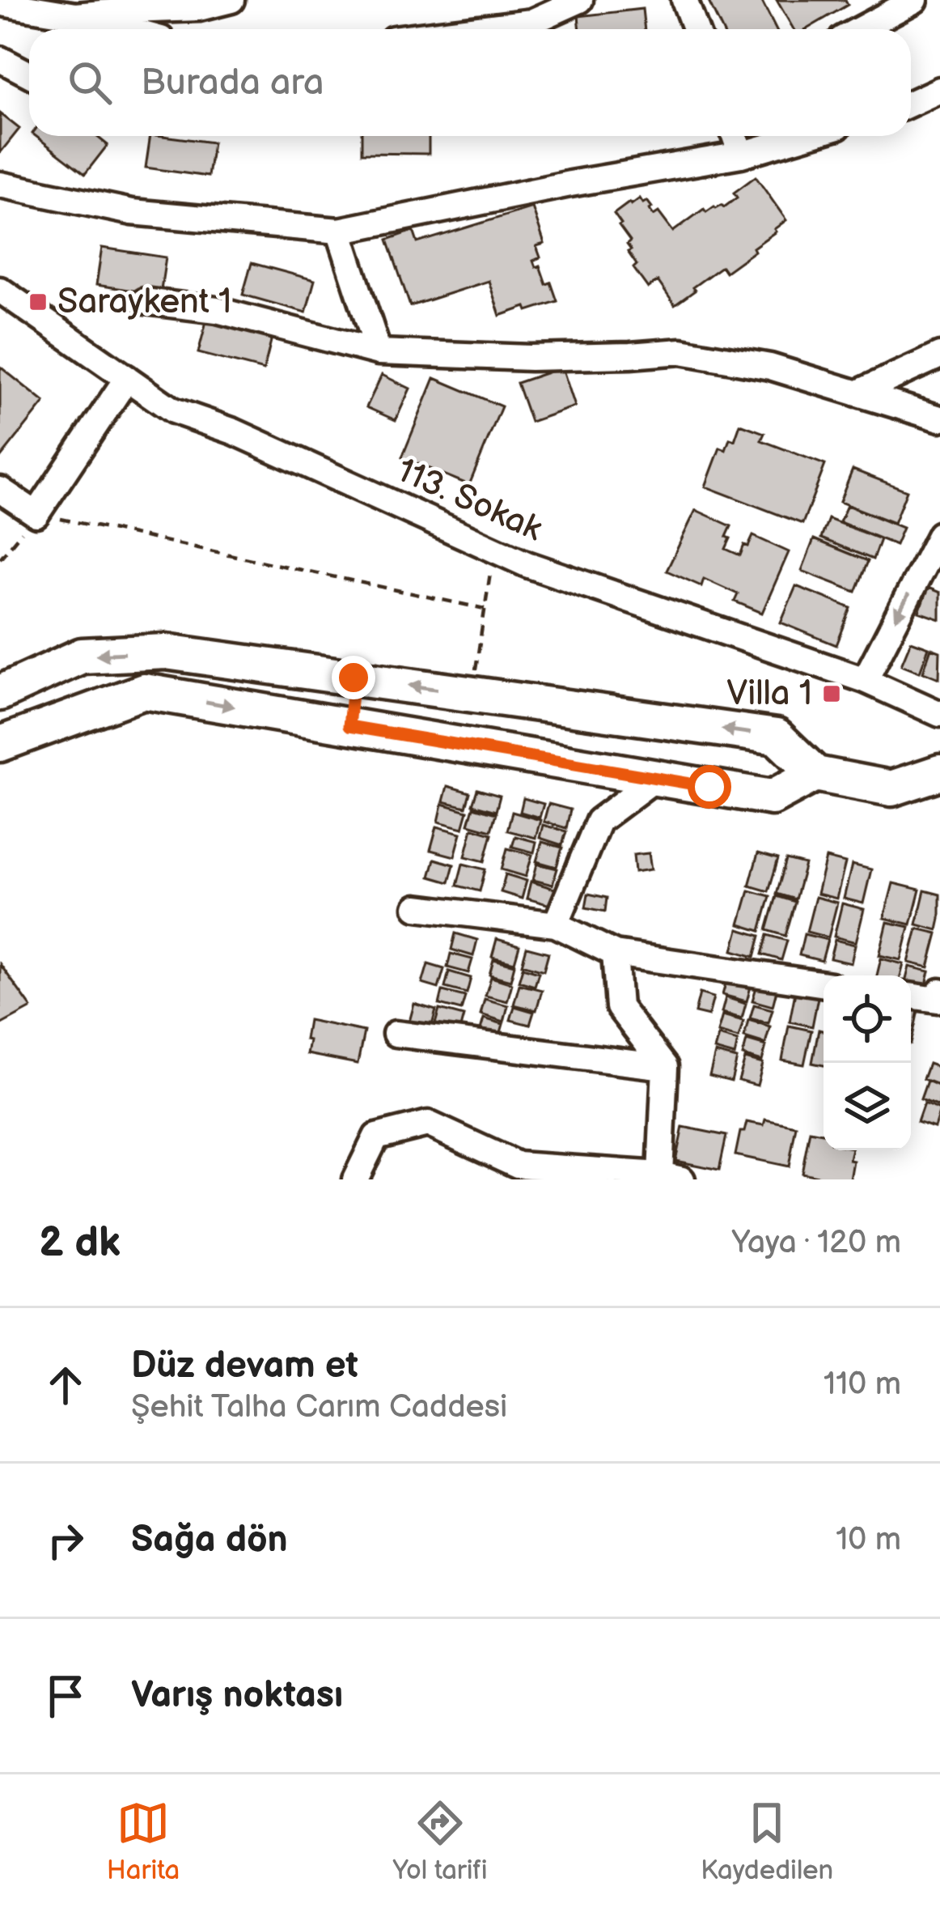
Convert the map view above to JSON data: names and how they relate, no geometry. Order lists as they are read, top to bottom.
{
  "streets": {
    "street": ["113. Sokak"]
  },
  "places": {
    "transit": ["Saraykent 1", "Villa 1"]
  },
  "page": {
    "search": "Burada ara",
    "heading": ["2 dk", "Yaya · 120 m"],
    "list": [
      ["Düz devam et", "Şehit Talha Carım Caddesi", "110 m"],
      ["Sağa dön", "10 m"],
      "Varış noktası"
    ],
    "nav": ["Harita", "Yol tarifi", "Kaydedilen"]
  }
}
